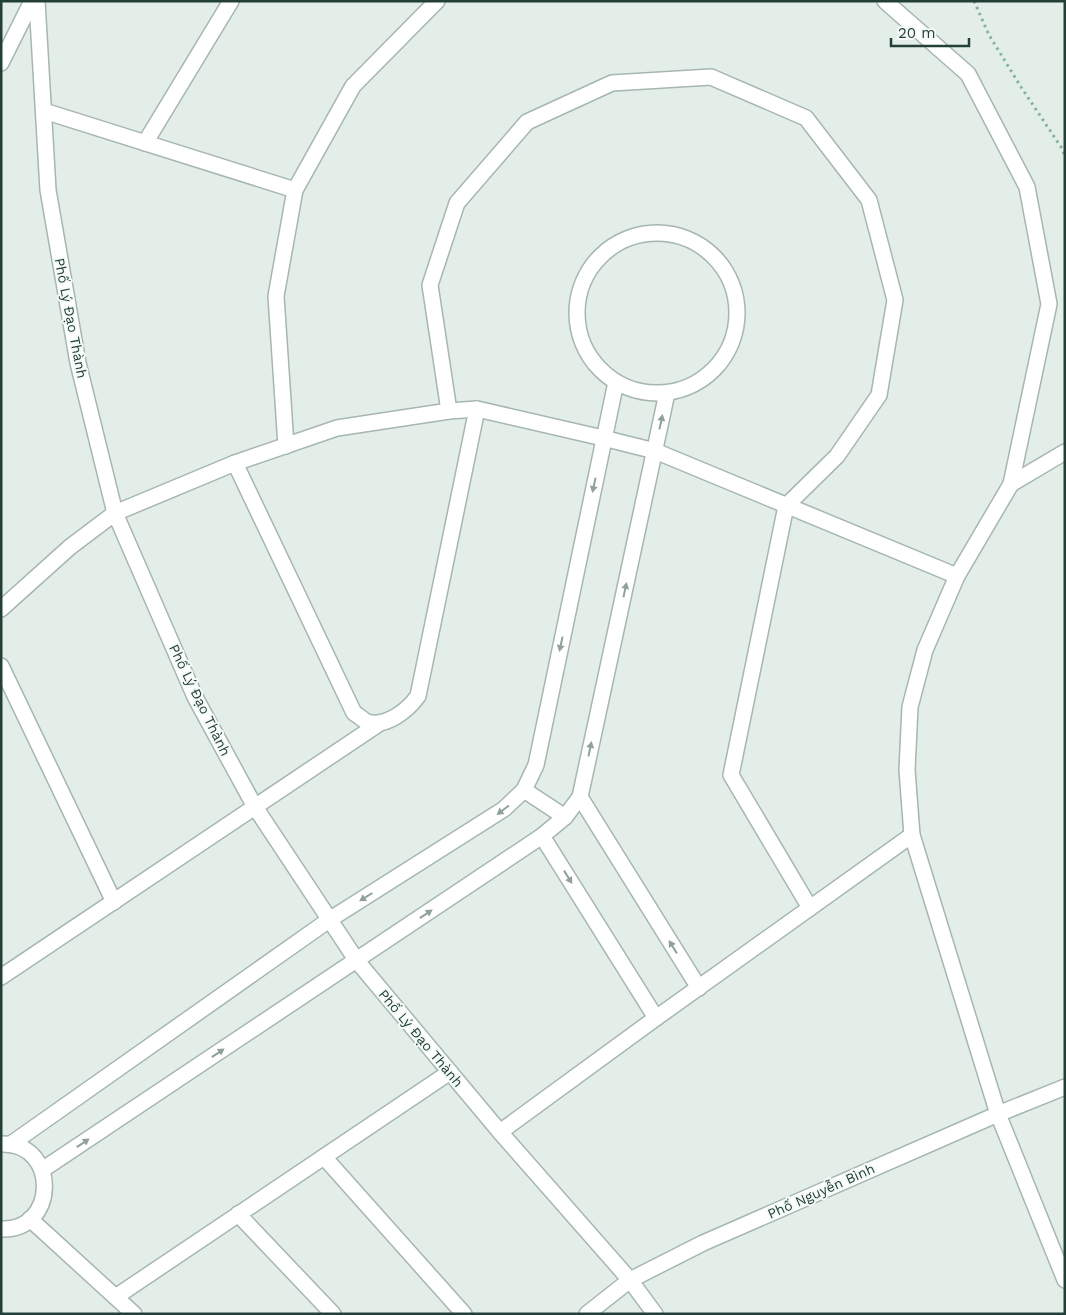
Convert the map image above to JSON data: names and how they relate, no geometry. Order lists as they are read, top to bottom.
{
  "streets": {
    "street": ["Phố Lý Đạo Thành", "Phố Nguyễn Bình"]
  },
  "crossings": [
    ["Phố Lý Đạo Thành", "Phố Nguyễn Bình"]
  ],
  "scale_bar": "20 m"
}
